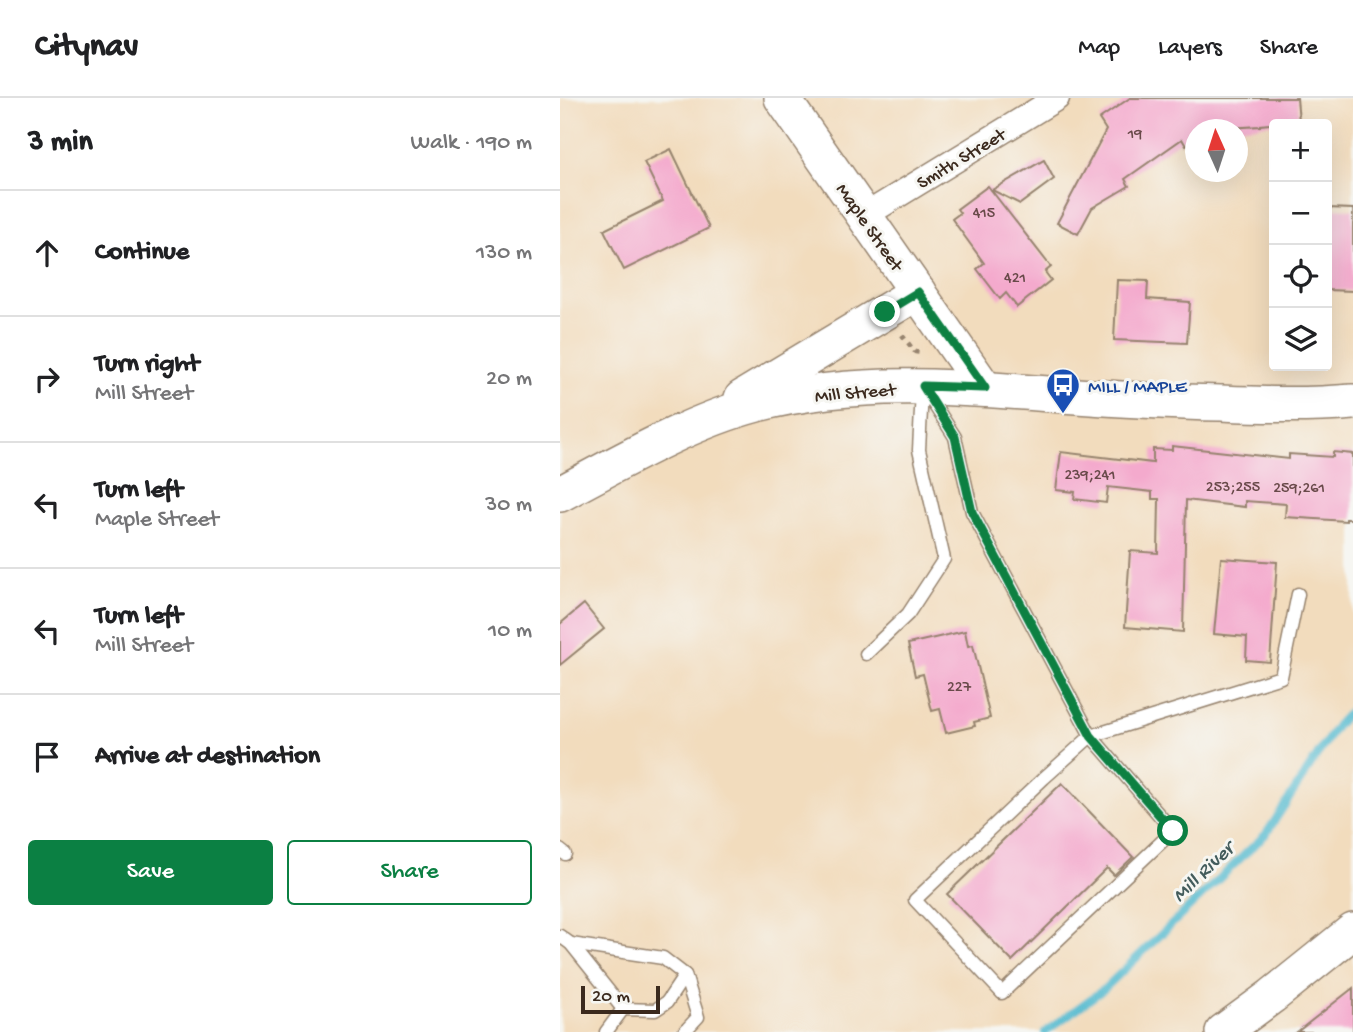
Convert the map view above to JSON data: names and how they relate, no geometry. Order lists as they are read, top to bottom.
{
  "streets": {
    "street": ["Smith Street", "Maple Street", "Mill Street"]
  },
  "crossings": [
    ["Smith Street", "Maple Street"],
    ["Maple Street", "Mill Street"]
  ],
  "water": ["Mill River"],
  "places": {
    "bus stop": ["MILL / MAPLE"]
  },
  "house_numbers": [
    "19",
    "415",
    "421",
    "239;241",
    "253;255",
    "259;261",
    "227"
  ],
  "scale_bar": "20 m",
  "north": "top",
  "page": {
    "header": "Citynav",
    "nav": ["Map", "Layers", "Share"],
    "heading": ["3 min", "Walk · 190 m"],
    "map_buttons": ["+", "−"],
    "list": [
      ["Continue", "130 m"],
      ["Turn right", "Mill Street", "20 m"],
      ["Turn left", "Maple Street", "30 m"],
      ["Turn left", "Mill Street", "10 m"],
      "Arrive at destination"
    ],
    "buttons": ["Save", "Share"],
    "scale": "20 m"
  }
}
